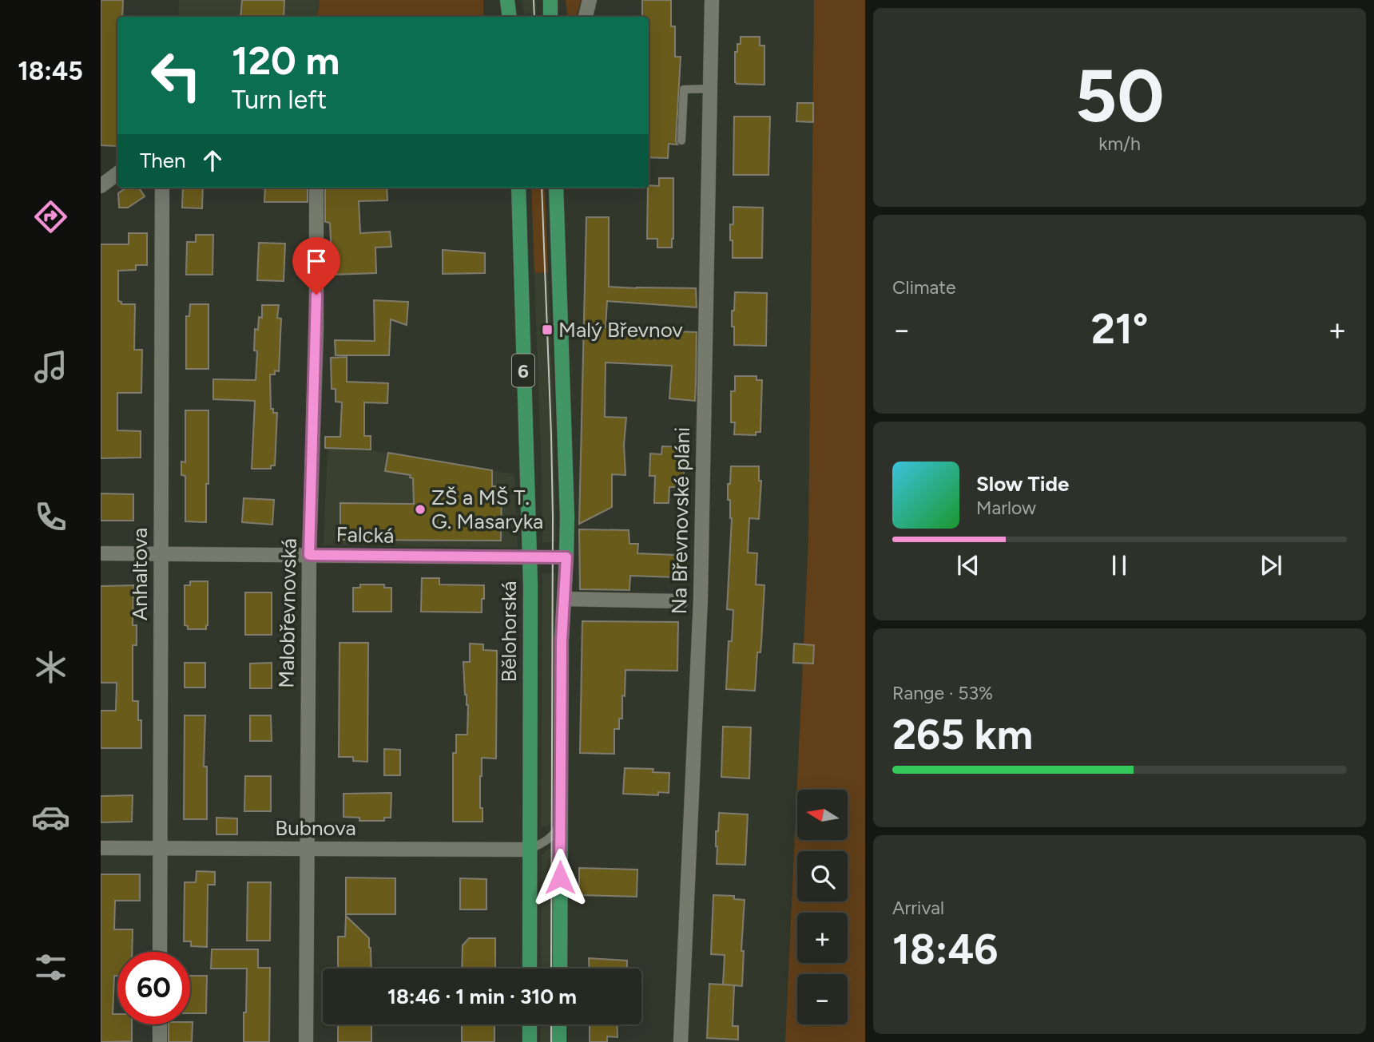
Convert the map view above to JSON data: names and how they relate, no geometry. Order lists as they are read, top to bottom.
{
  "streets": {
    "main road": ["6", "Bělohorská"],
    "street": [
      "Na Břevnovské pláni",
      "Falcká",
      "Anhaltova",
      "Malobřevnovská",
      "Bubnova"
    ]
  },
  "crossings": [
    ["Falcká", "Anhaltova"],
    ["Falcká", "Malobřevnovská"],
    ["Falcká", "Bělohorská"],
    ["Anhaltova", "Bubnova"],
    ["Malobřevnovská", "Bubnova"],
    ["Bělohorská", "Bubnova"]
  ],
  "places": {
    "transit": ["Malý Břevnov"],
    "other": ["ZŠ a MŠ T. G. Masaryka"]
  },
  "north": "left",
  "page": {
    "tabs": "18:45",
    "tile": [
      ["50", "km/h"],
      "Climate",
      ["Range · 53%", "265 km"],
      ["Arrival", "18:46"]
    ],
    "turn": ["120 m", "Turn left"],
    "then": "Then",
    "heat": ["−", "21°", "+"],
    "song": ["Slow Tide", "Marlow"],
    "map_buttons": ["+", "−"],
    "limit": "60",
    "trip": "18:46 · 1 min · 310 m"
  }
}
